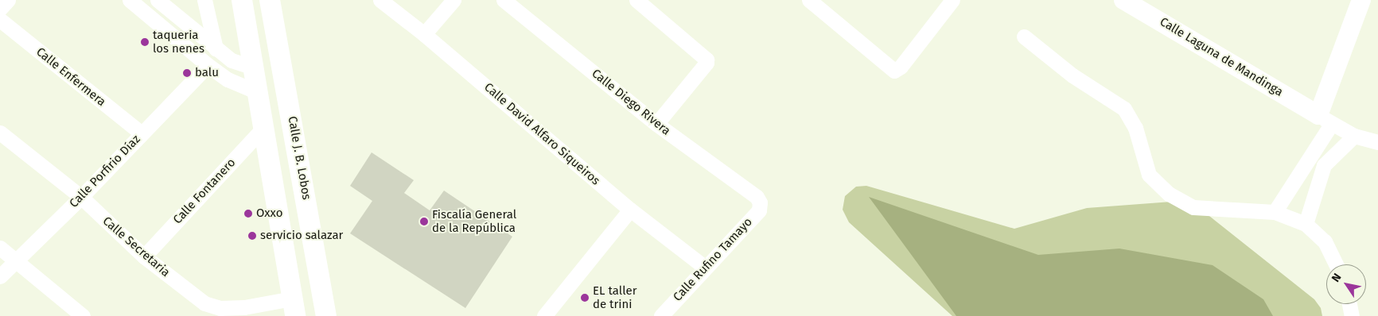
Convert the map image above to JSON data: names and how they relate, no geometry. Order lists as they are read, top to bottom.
{
  "streets": {
    "main road": ["Calle J. B. Lobos"],
    "street": [
      "Calle Laguna de Mandinga",
      "Calle Enfermera",
      "Calle Diego Rivera",
      "Calle David Alfaro Siqueiros",
      "Calle Porfirio Díaz",
      "Calle Fontanero",
      "Calle Secretaria",
      "Calle Rufino Tamayo"
    ]
  },
  "crossings": [
    ["Calle Enfermera", "Calle Porfirio Díaz"],
    ["Calle Diego Rivera", "Calle Rufino Tamayo"],
    ["Calle David Alfaro Siqueiros", "Calle Rufino Tamayo"],
    ["Calle Porfirio Díaz", "Calle Secretaria"],
    ["Calle Fontanero", "Calle Secretaria"]
  ],
  "places": [
    "taqueria los nenes",
    "balu",
    "Oxxo",
    "Fiscalía General de la República",
    "servicio salazar",
    "EL taller de trini"
  ],
  "north": "top left"
}
